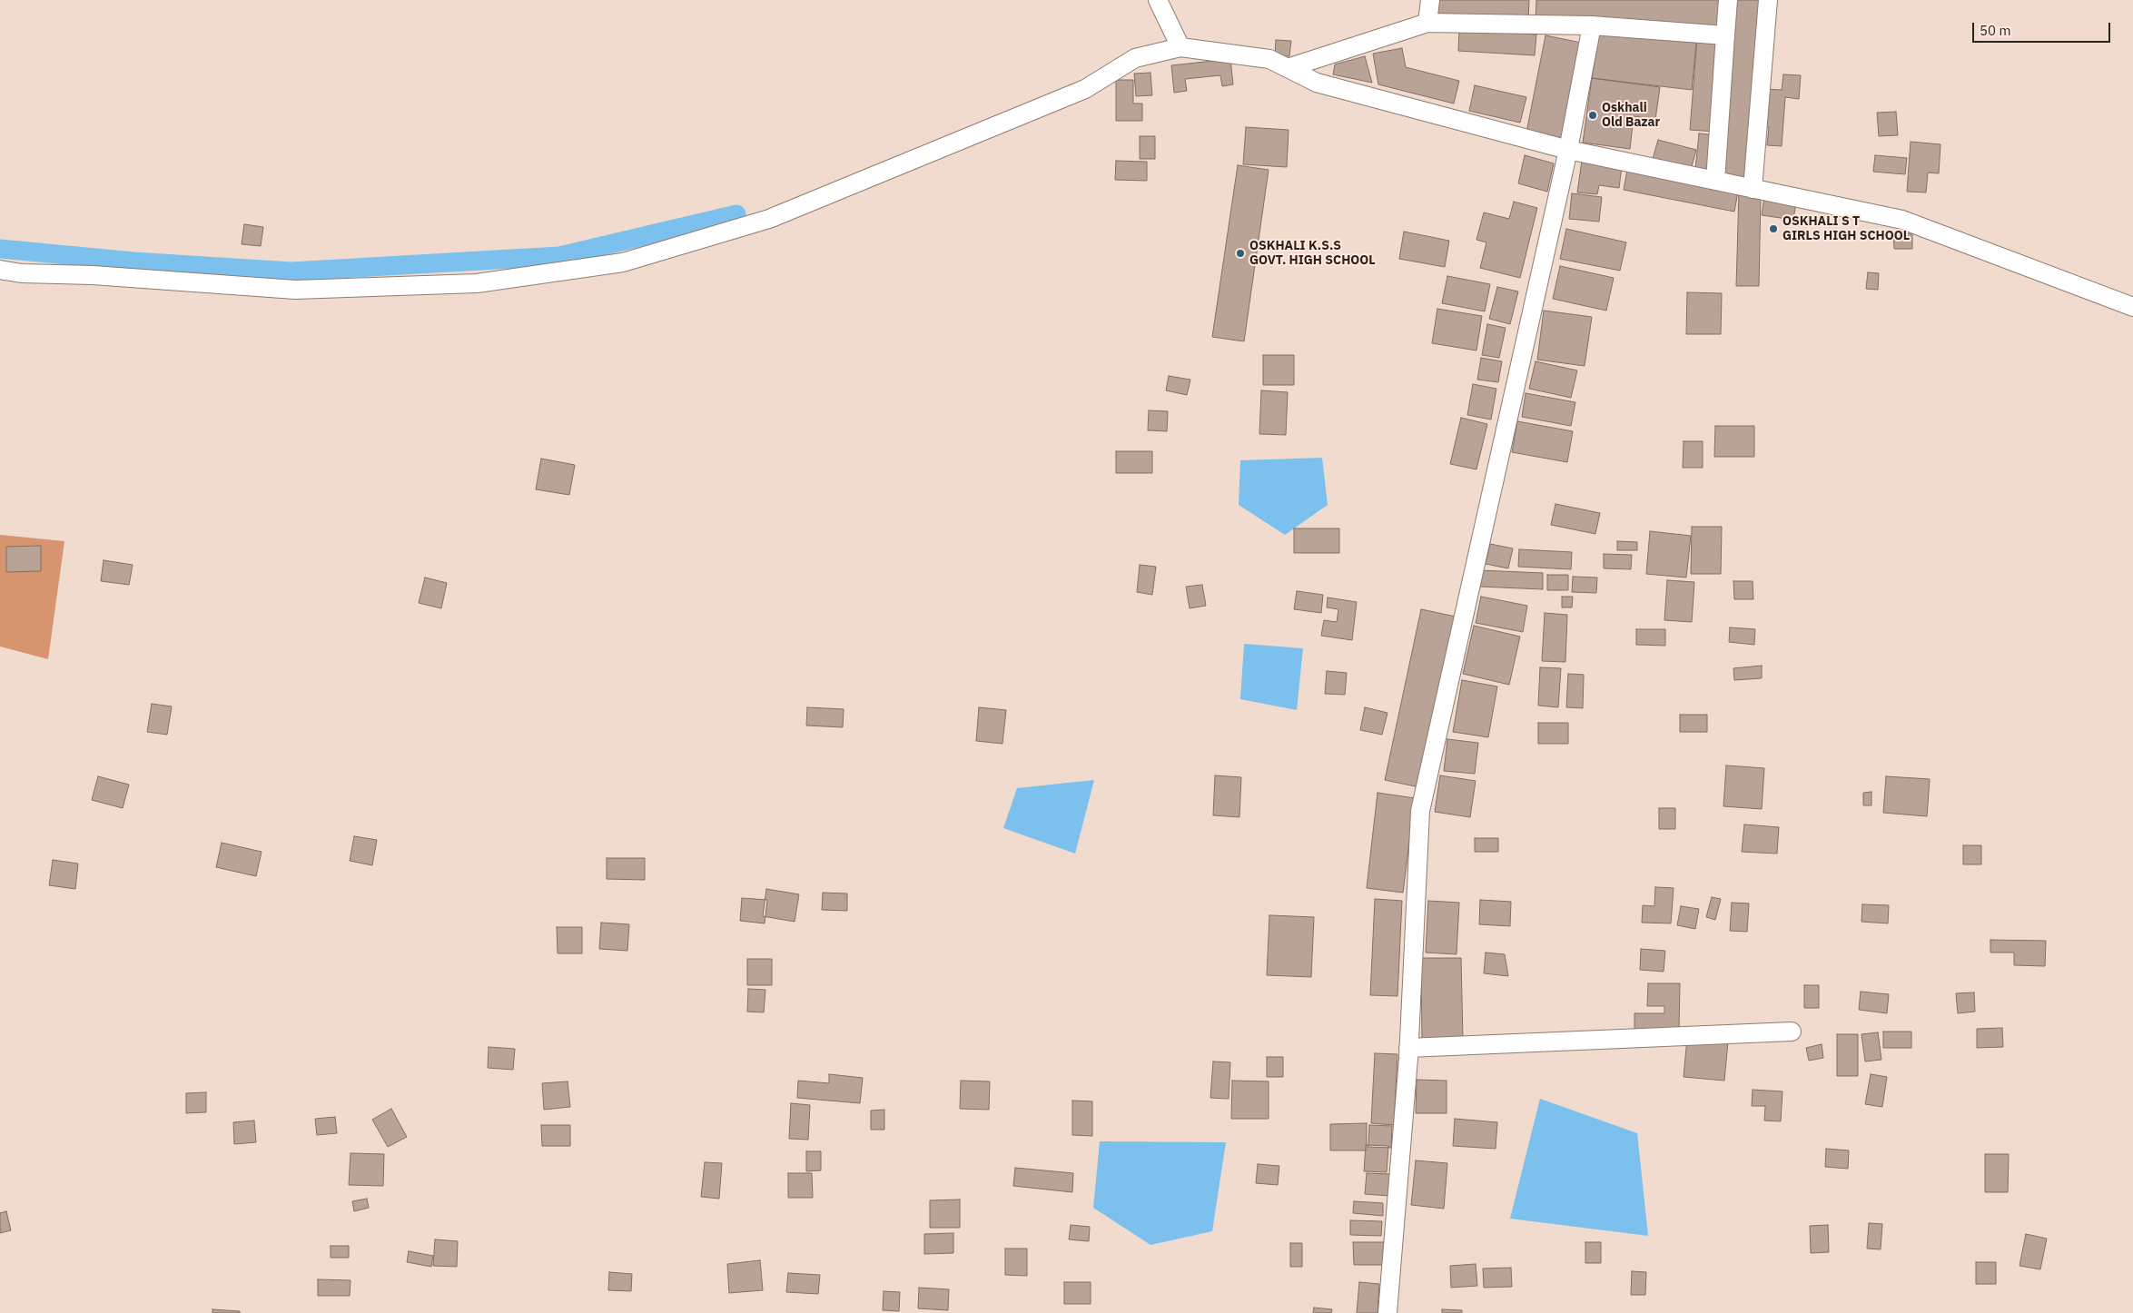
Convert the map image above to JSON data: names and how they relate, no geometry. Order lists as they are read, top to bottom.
{
  "places": ["Oskhali Old Bazar", "OSKHALI S T GIRLS HIGH SCHOOL", "OSKHALI K.S.S GOVT. HIGH SCHOOL"],
  "scale_bar": "50 m"
}
